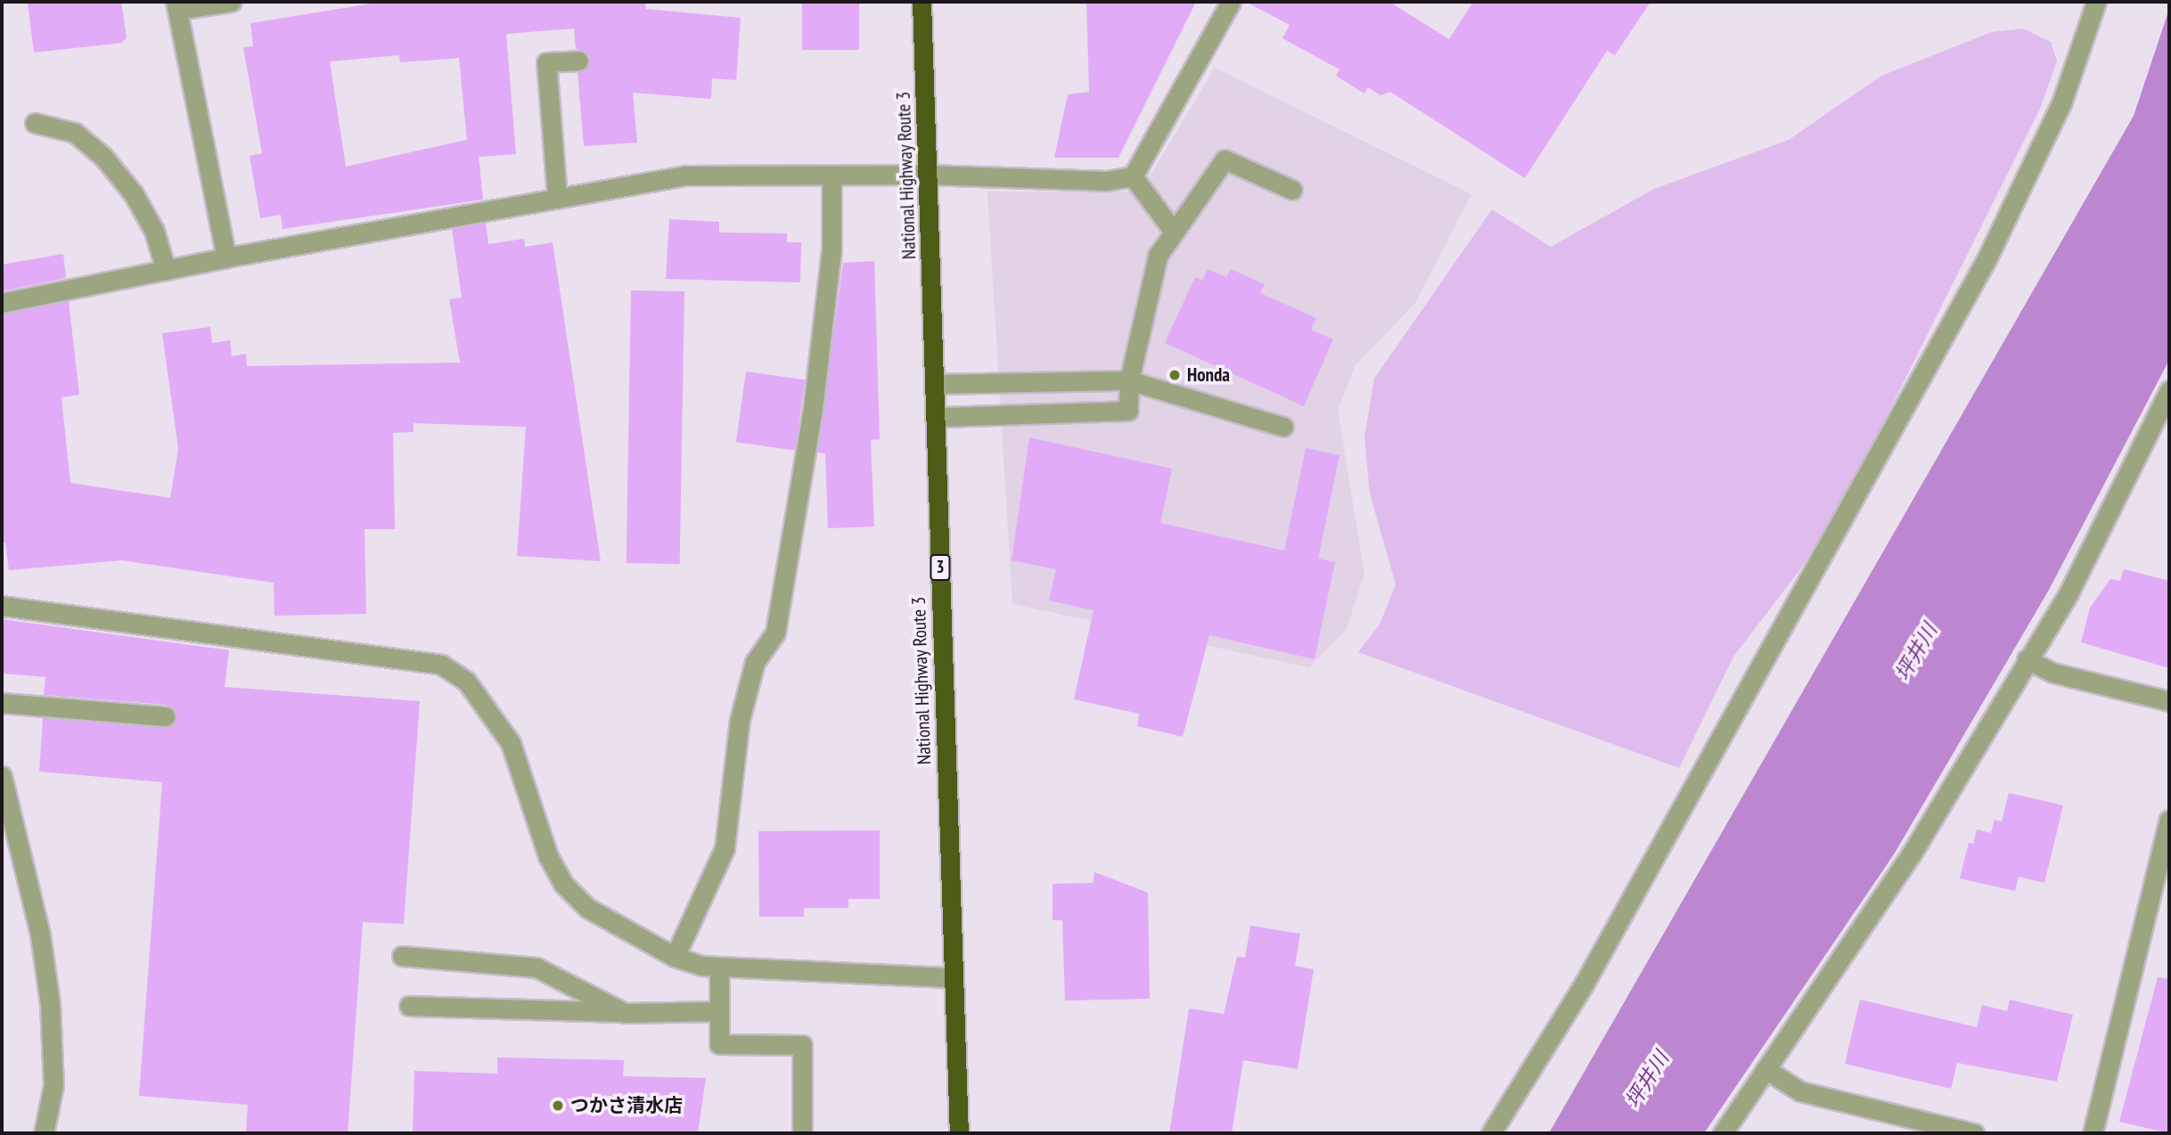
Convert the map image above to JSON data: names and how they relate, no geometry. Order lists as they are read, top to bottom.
{
  "streets": {
    "highway": ["National Highway Route 3", "3"]
  },
  "water": ["坪井川"],
  "places": ["Honda", "つかさ清水店"]
}
